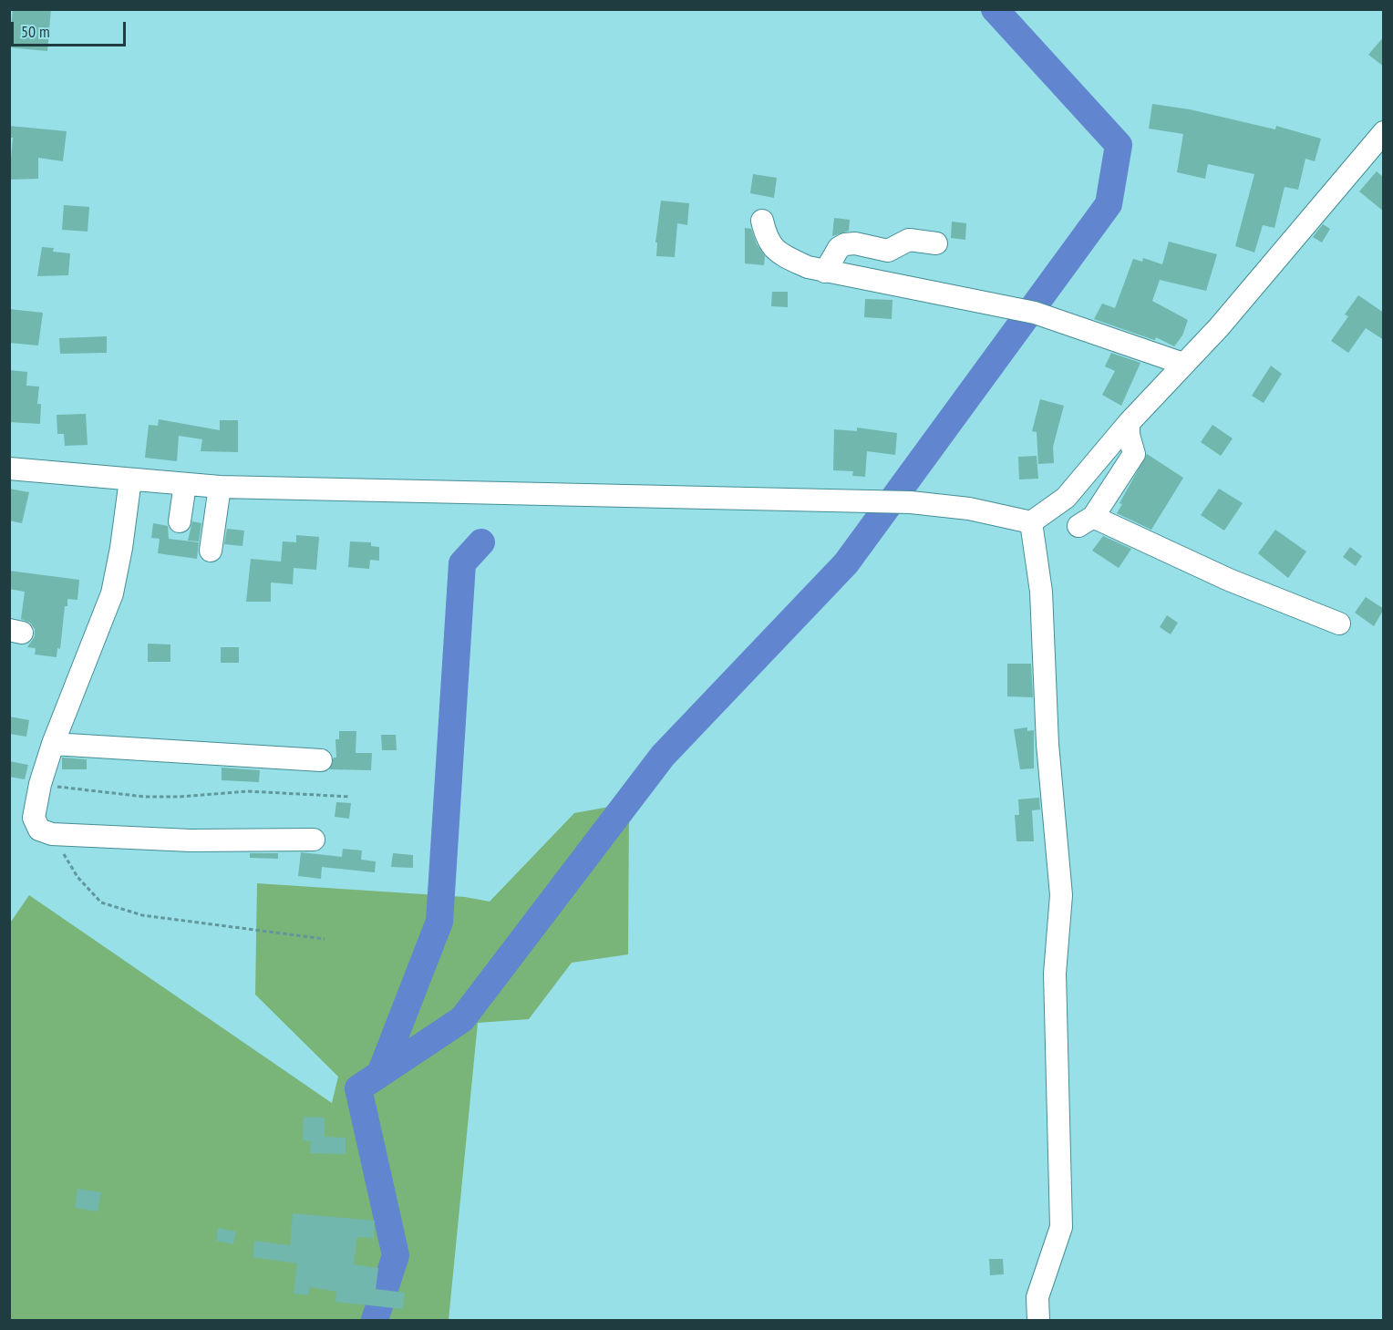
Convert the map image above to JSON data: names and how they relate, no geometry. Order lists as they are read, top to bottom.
{
  "scale_bar": "50 m"
}
